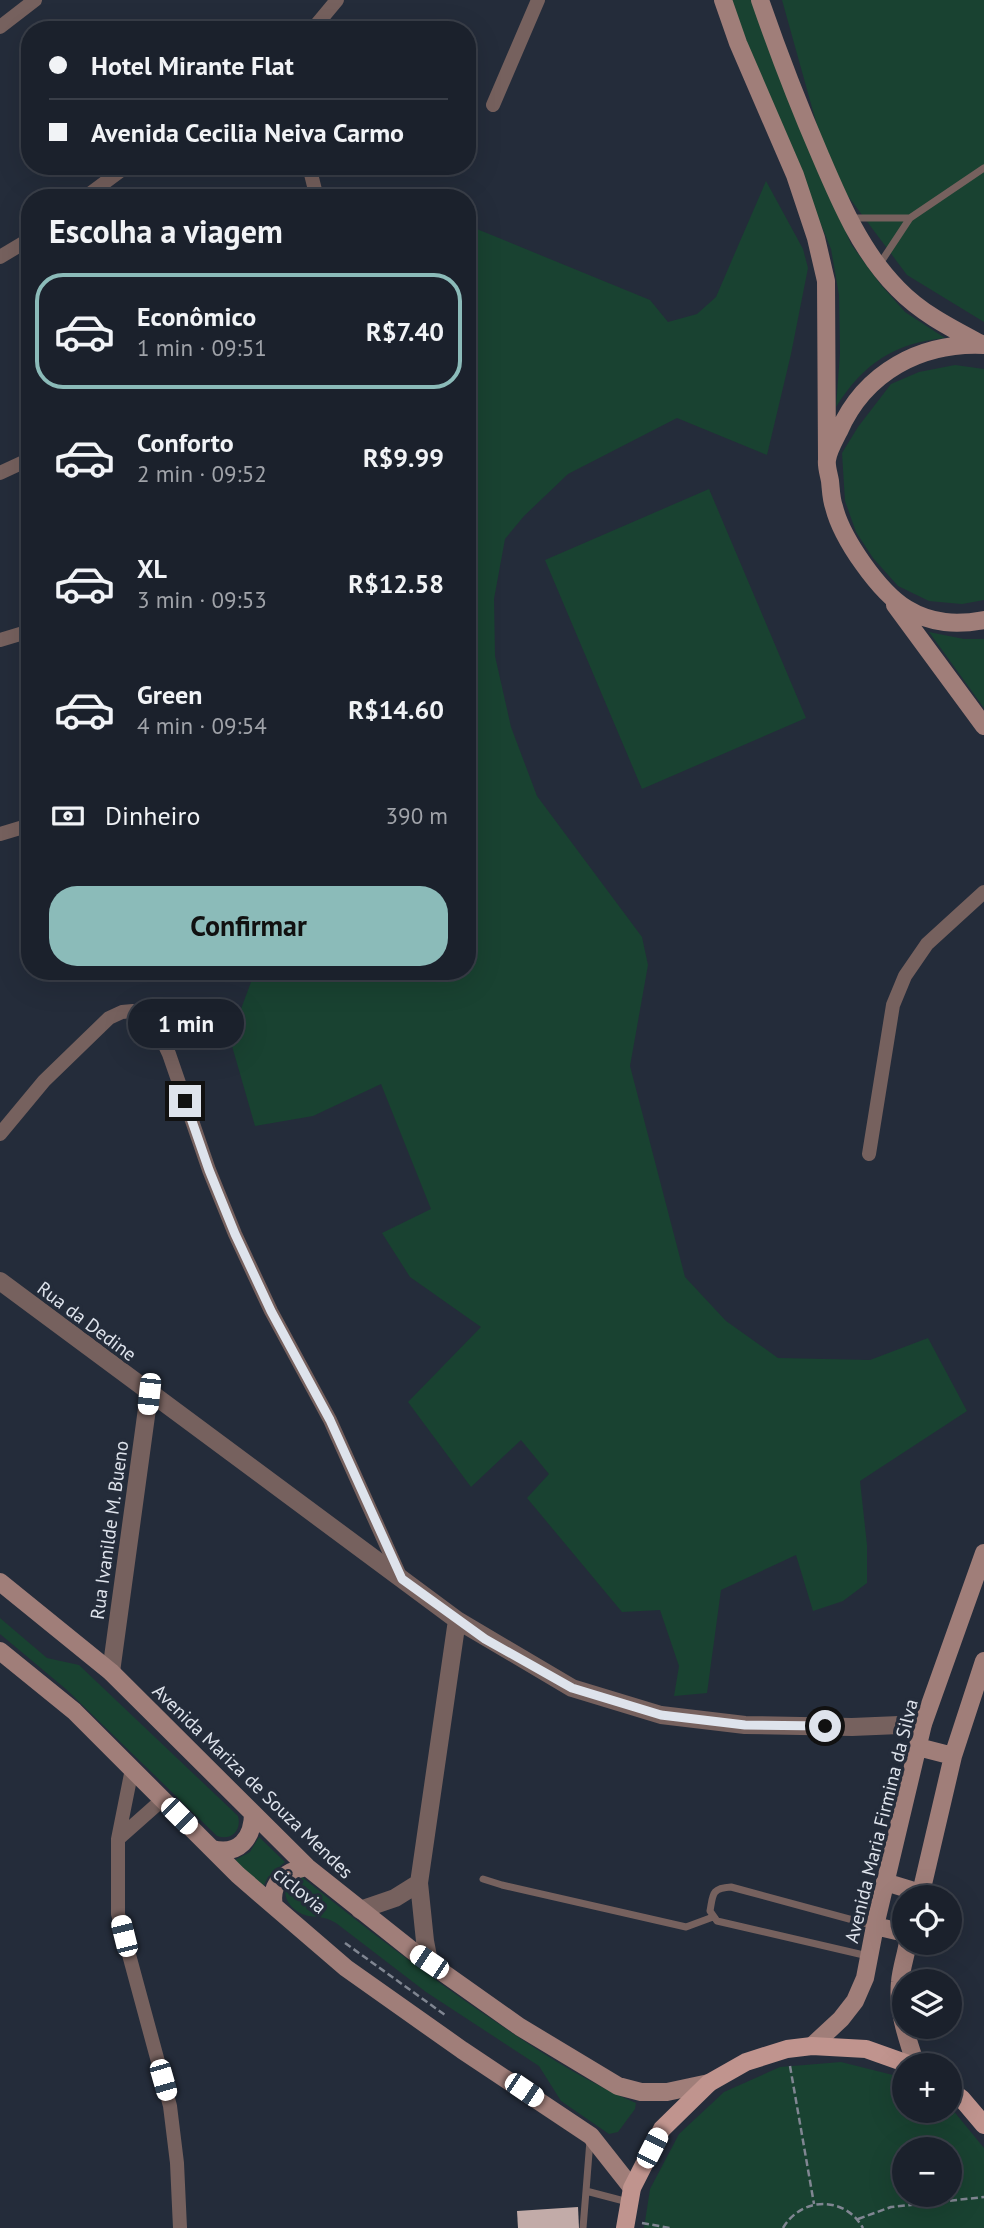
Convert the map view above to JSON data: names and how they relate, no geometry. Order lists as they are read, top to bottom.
{
  "streets": {
    "main road": ["Avenida Mariza de Souza Mendes", "Avenida Maria Firmina da Silva"],
    "street": ["Rua da Dedine", "Rua Ivanilde M. Bueno"]
  },
  "crossings": [
    ["Rua da Dedine", "Rua Ivanilde M. Bueno"],
    ["Rua da Dedine", "Avenida Maria Firmina da Silva"],
    ["Rua Ivanilde M. Bueno", "Avenida Mariza de Souza Mendes"]
  ],
  "page": {
    "banner": ["Hotel Mirante Flat", "Avenida Cecilia Neiva Carmo"],
    "heading": "Escolha a viagem",
    "list": [
      {
        "name": "Econômico",
        "note": "1 min · 09:51",
        "value": "R$7.40"
      },
      {
        "name": "Conforto",
        "note": "2 min · 09:52",
        "value": "R$9.99"
      },
      {
        "name": "XL",
        "note": "3 min · 09:53",
        "value": "R$12.58"
      },
      {
        "name": "Green",
        "note": "4 min · 09:54",
        "value": "R$14.60"
      }
    ],
    "pay": ["Dinheiro", "390 m"],
    "buttons": "Confirmar",
    "bubble": "1 min",
    "map_buttons": ["+", "−"]
  }
}
